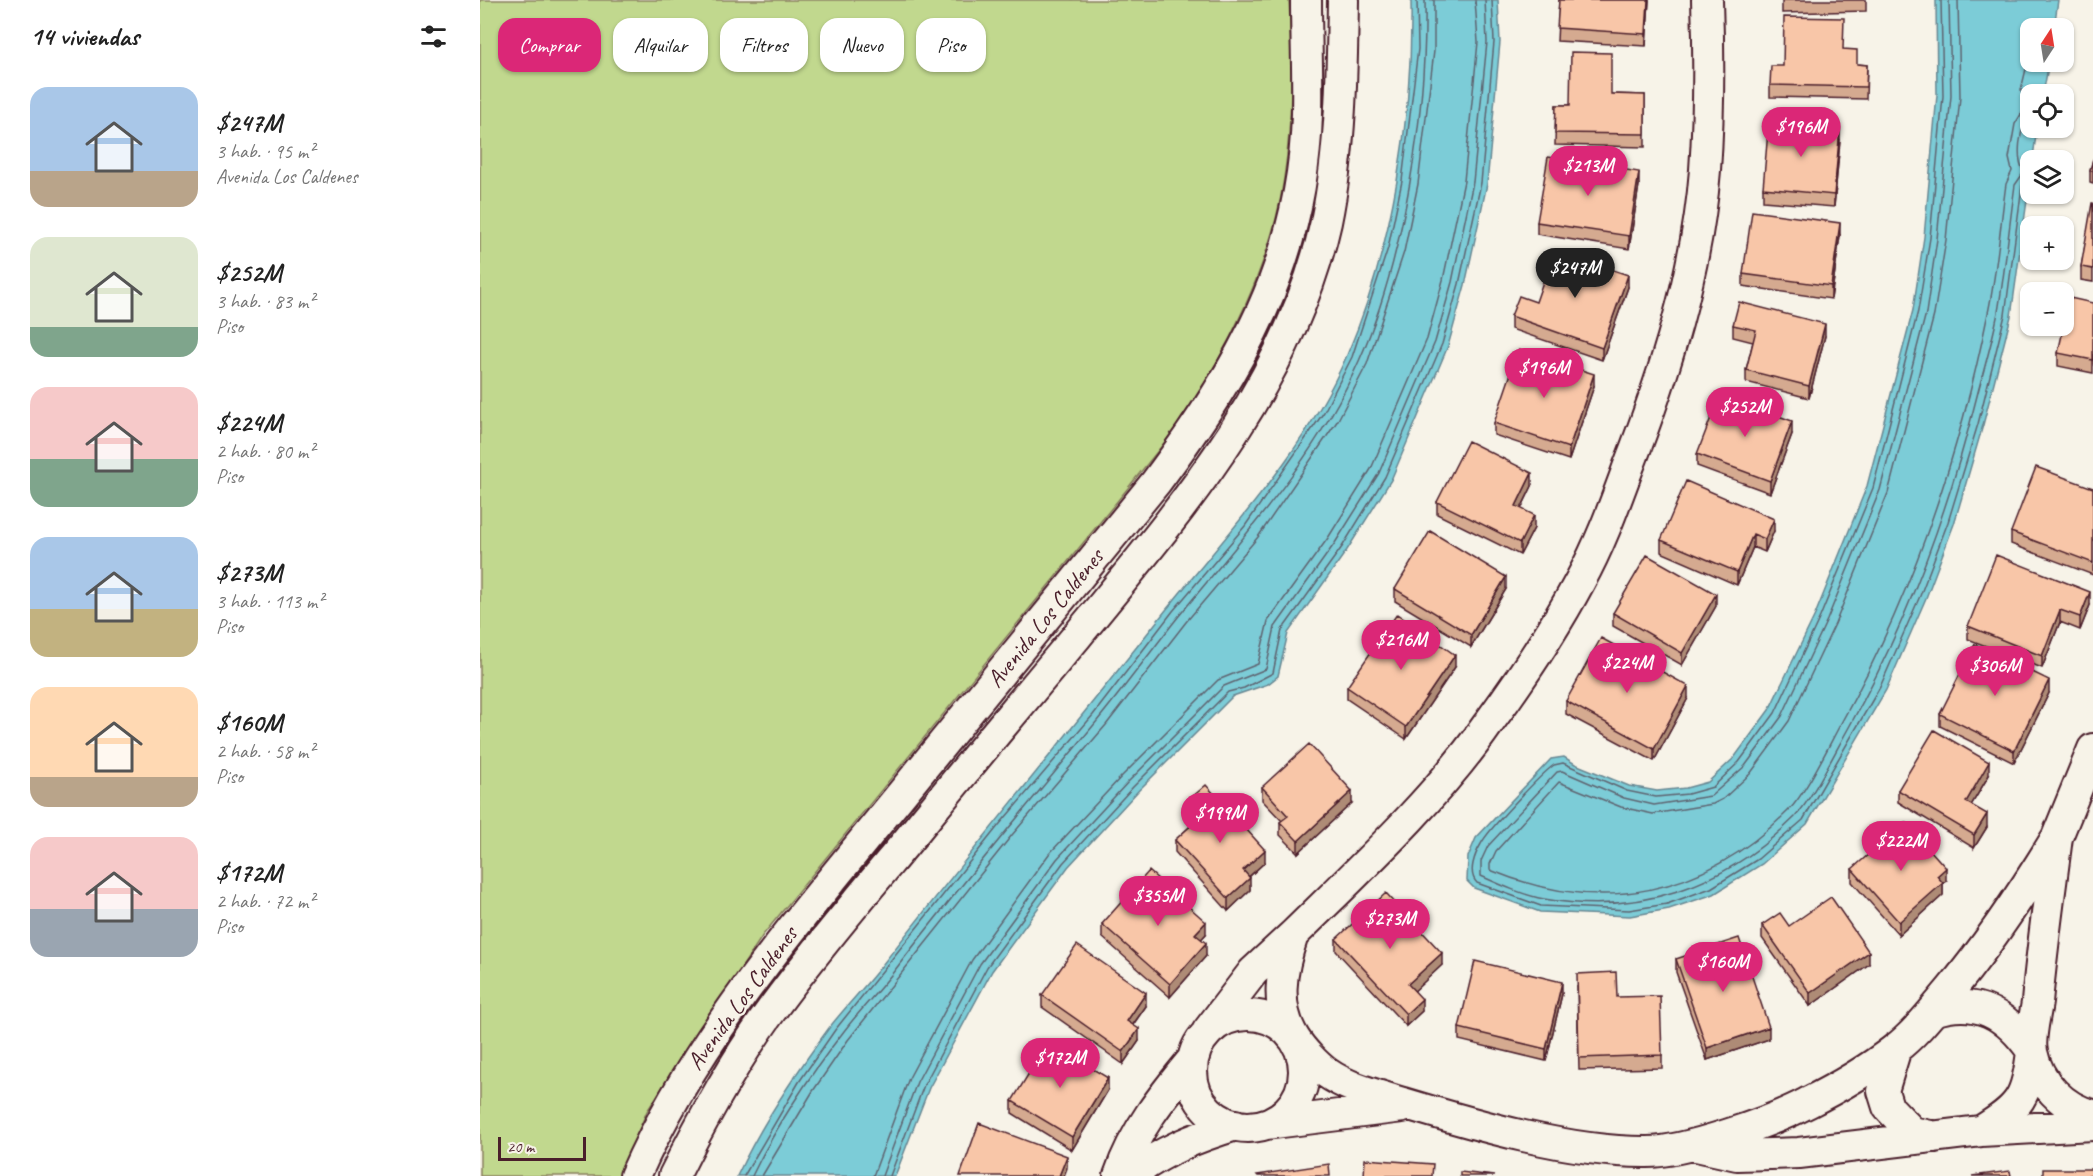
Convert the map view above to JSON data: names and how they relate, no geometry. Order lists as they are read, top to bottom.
{
  "streets": {
    "street": ["Avenida Los Caldenes"]
  },
  "scale_bar": "20 m",
  "north": "top",
  "page": {
    "heading": "14 viviendas",
    "map_buttons": ["+", "−"],
    "chip": [
      "Comprar",
      "Alquilar",
      "Filtros",
      "Nuevo",
      "Piso"
    ],
    "list": [
      {
        "name": "$247M",
        "note": "3 hab. · 95 m² · Avenida Los Caldenes"
      },
      {
        "name": "$252M",
        "note": "3 hab. · 83 m² · Piso"
      },
      {
        "name": "$224M",
        "note": "2 hab. · 80 m² · Piso"
      },
      {
        "name": "$273M",
        "note": "3 hab. · 113 m² · Piso"
      },
      {
        "name": "$160M",
        "note": "2 hab. · 58 m² · Piso"
      },
      {
        "name": "$172M",
        "note": "2 hab. · 72 m² · Piso"
      }
    ],
    "price": [
      "$196M",
      "$213M",
      "$247M",
      "$196M",
      "$252M",
      "$216M",
      "$224M",
      "$306M",
      "$199M",
      "$222M",
      "$355M",
      "$273M",
      "$160M",
      "$172M"
    ],
    "scale": "20 m"
  }
}
